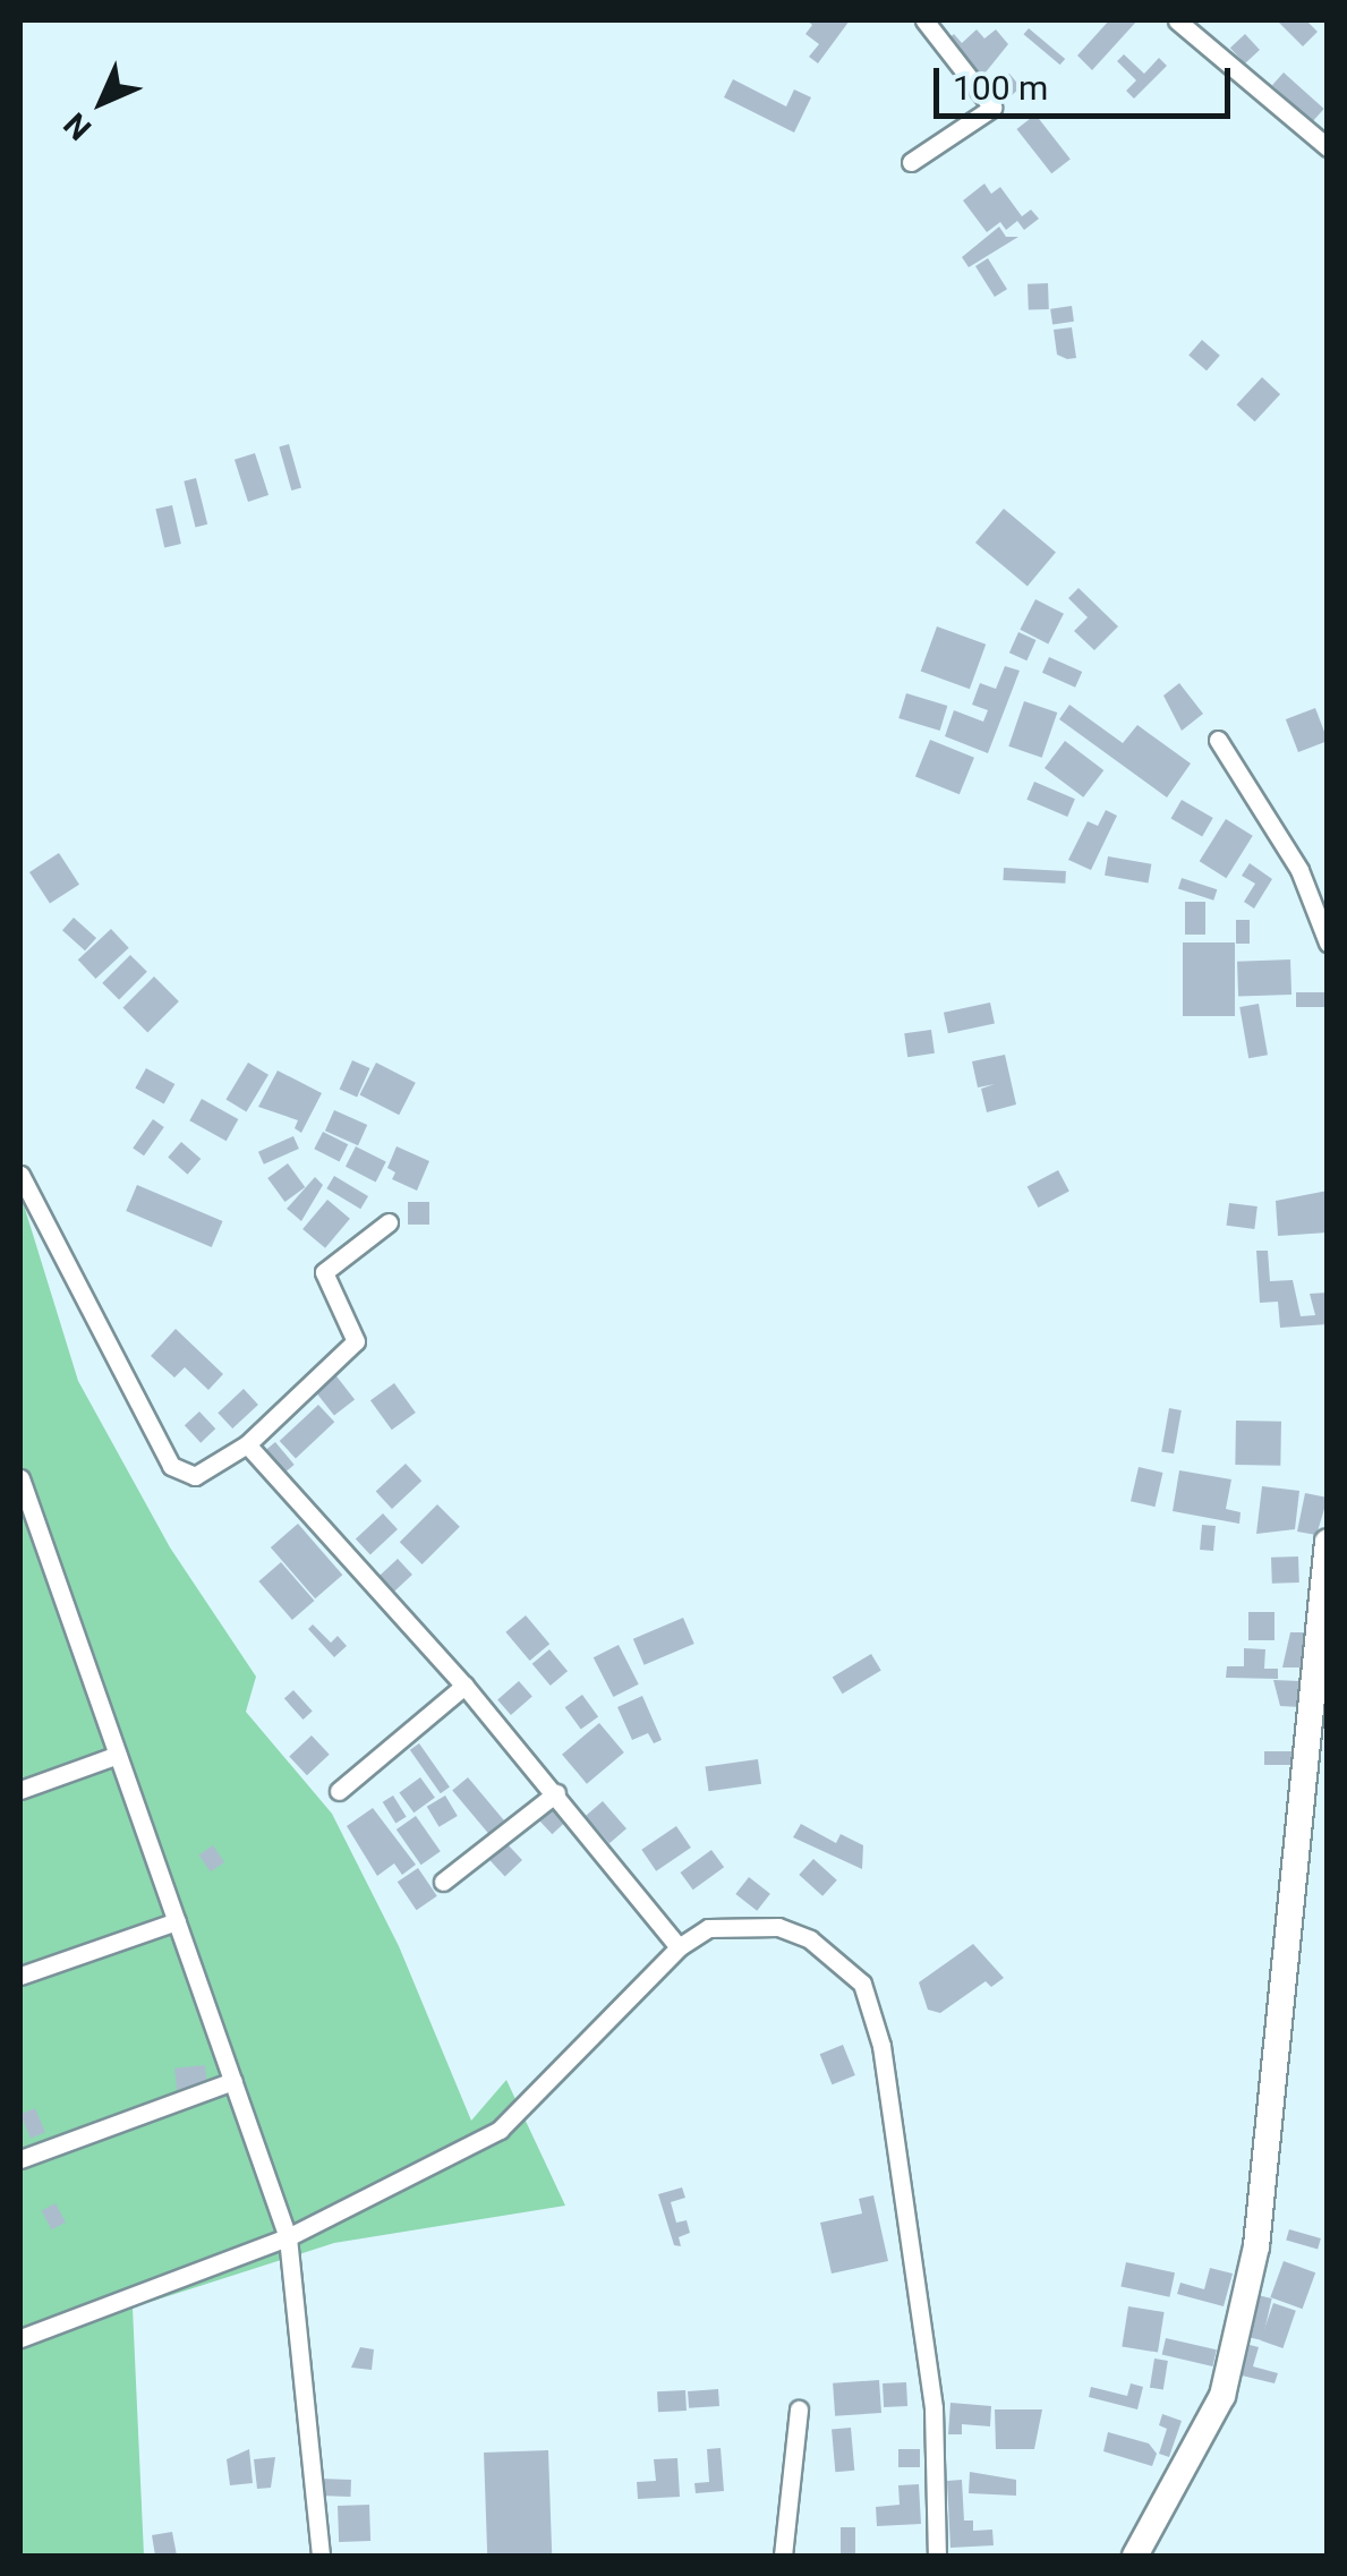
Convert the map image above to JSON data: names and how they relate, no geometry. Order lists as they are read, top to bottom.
{
  "scale_bar": "100 m",
  "north": "bottom left"
}
